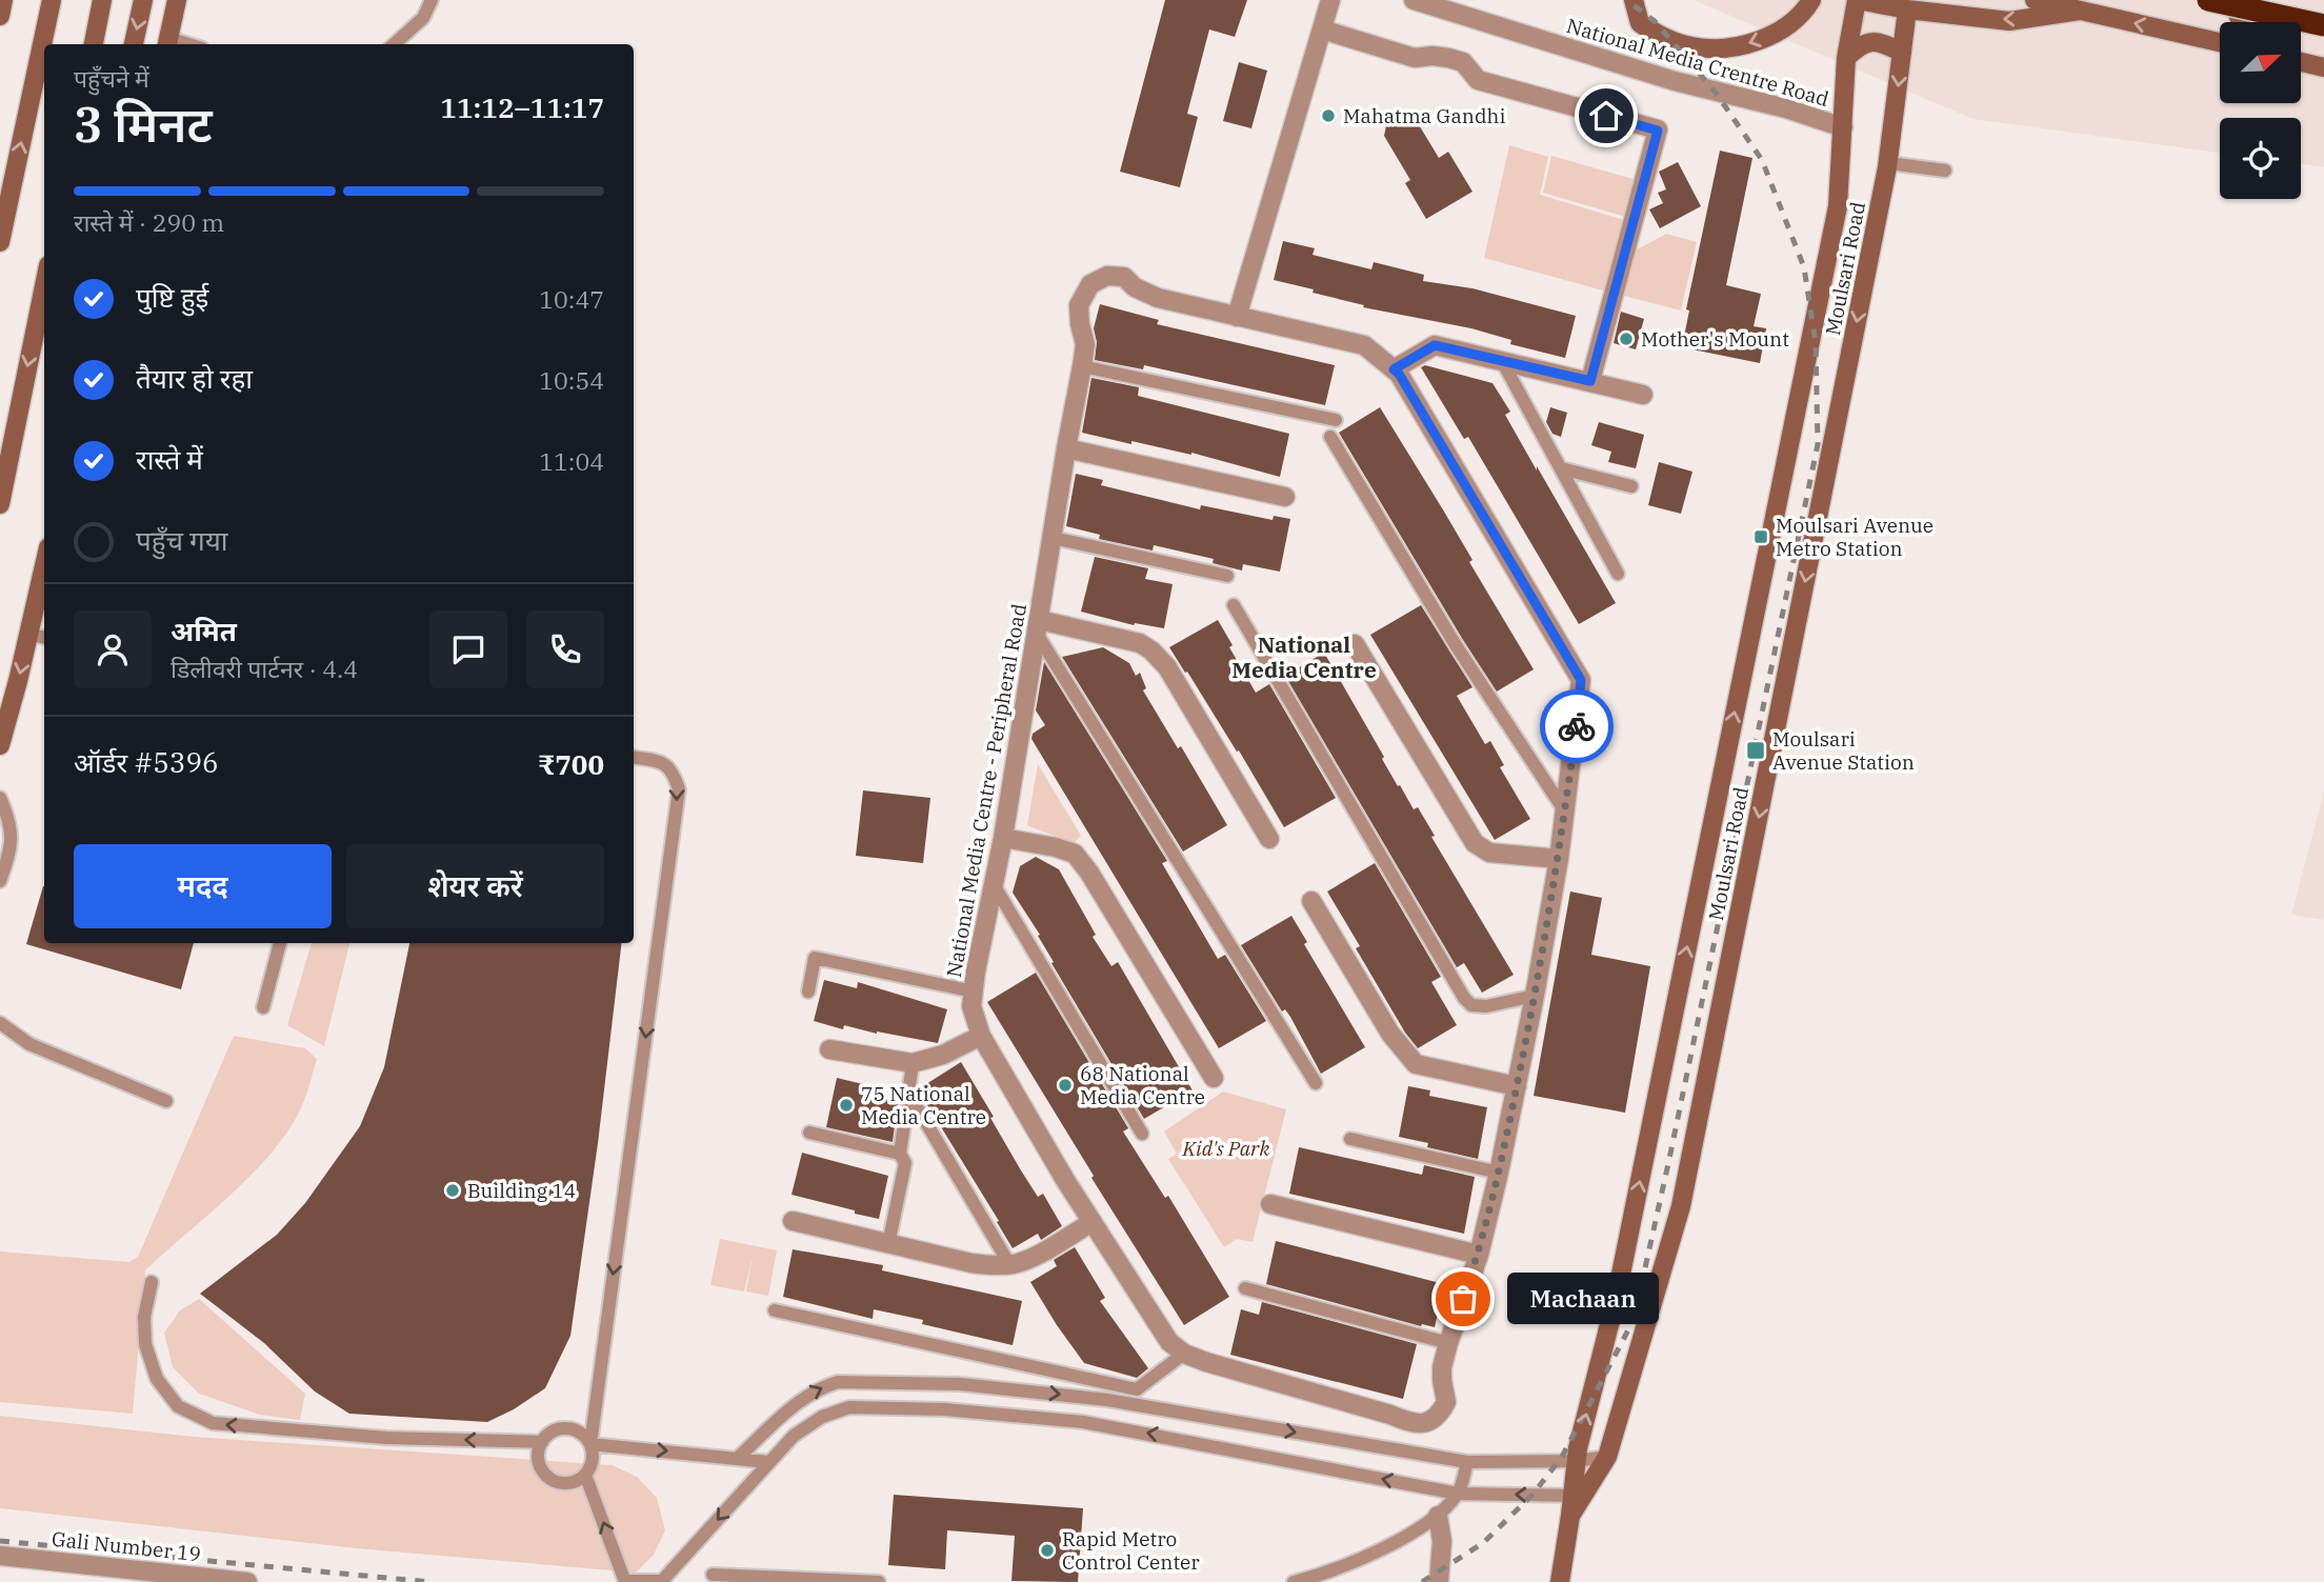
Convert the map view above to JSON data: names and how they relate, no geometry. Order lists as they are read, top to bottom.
{
  "streets": {
    "street": [
      "National Media Crentre Road",
      "Moulsari Road",
      "National Media Centre - Peripheral Road",
      "Gali Number 19"
    ]
  },
  "crossings": [
    ["National Media Crentre Road", "Moulsari Road"]
  ],
  "districts": ["National Media Centre"],
  "parks": ["Kid's Park"],
  "places": {
    "other": [
      "Mahatma Gandhi",
      "Mother's Mount",
      "68 National Media Centre",
      "75 National Media Centre",
      "Building 14",
      "Machaan",
      "Rapid Metro Control Center"
    ],
    "transit": ["Moulsari Avenue Metro Station", "Moulsari Avenue Station"]
  },
  "north": "top right",
  "page": {
    "heading": ["3 मिनट", "पहुँचने में", "11:12–11:17"],
    "panel": [
      "अमित",
      "डिलीवरी पार्टनर · 4.4",
      "ऑर्डर #5396",
      "₹700"
    ],
    "bar": "रास्ते में · 290 m",
    "list": [
      ["पुष्टि हुई", "10:47"],
      ["तैयार हो रहा", "10:54"],
      ["रास्ते में", "11:04"],
      "पहुँच गया"
    ],
    "buttons": ["मदद", "शेयर करें"],
    "bubble": "Machaan"
  }
}
